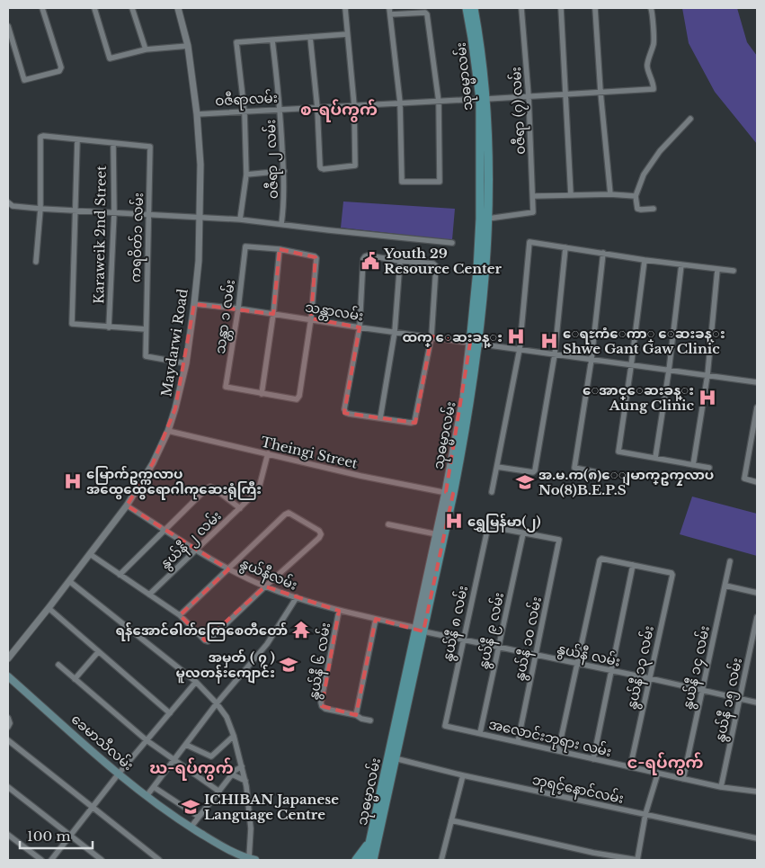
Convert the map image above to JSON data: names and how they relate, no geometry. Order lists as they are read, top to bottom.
{
  "streets": {
    "main road": ["သုဓမ္မာလမ်း", "ခေမာသီလမ်း"],
    "street": [
      "ဝဇီရာလမ်း",
      "၀ဇီရာ (၇) လမ်း",
      "ဝဇီရာ ၂ လမ်း",
      "Karaweik 2nd Street",
      "ကရဝိတ်၁ လမ်း",
      "သန္တာလမ်း",
      "သန္တာ ၁ လမ်း",
      "Maydarwi Road",
      "Theingi Street",
      "နွယ်နီ ၂ လမ်း",
      "နွယ်နီလမ်း",
      "နွယ်နီ ၈ လမ်း",
      "နွယ်နီ ၉ လမ်း",
      "နွယ်နီ ၁၀ လမ်း",
      "နွယ်နီ လမ်း",
      "နွယ်နီ ၆ လမ်း",
      "နွယ်နီ ၁၃ လမ်း",
      "နွယ်နီ ၁၄ လမ်း",
      "နွယ်နီ ၁၅ လမ်း",
      "အလောင်းဘုရား လမ်း",
      "ဘုရင့်နောင်လမ်း"
    ]
  },
  "crossings": [
    ["သုဓမ္မာလမ်း", "ဝဇီရာလမ်း"],
    ["သုဓမ္မာလမ်း", "၀ဇီရာ (၇) လမ်း"],
    ["သုဓမ္မာလမ်း", "သန္တာလမ်း"],
    ["သုဓမ္မာလမ်း", "Theingi Street"],
    ["သုဓမ္မာလမ်း", "နွယ်နီလမ်း"],
    ["သုဓမ္မာလမ်း", "နွယ်နီ လမ်း"],
    ["သုဓမ္မာလမ်း", "ဘုရင့်နောင်လမ်း"],
    ["ဝဇီရာလမ်း", "၀ဇီရာ (၇) လမ်း"],
    ["ဝဇီရာလမ်း", "ဝဇီရာ ၂ လမ်း"],
    ["ဝဇီရာလမ်း", "Maydarwi Road"],
    ["Karaweik 2nd Street", "ကရဝိတ်၁ လမ်း"],
    ["ကရဝိတ်၁ လမ်း", "Maydarwi Road"],
    ["သန္တာလမ်း", "သန္တာ ၁ လမ်း"],
    ["သန္တာလမ်း", "Maydarwi Road"],
    ["Maydarwi Road", "Theingi Street"],
    ["Maydarwi Road", "နွယ်နီလမ်း"],
    ["Theingi Street", "နွယ်နီ ၂ လမ်း"],
    ["နွယ်နီ ၂ လမ်း", "နွယ်နီလမ်း"],
    ["နွယ်နီလမ်း", "နွယ်နီ လမ်း"],
    ["နွယ်နီလမ်း", "နွယ်နီ ၆ လမ်း"],
    ["နွယ်နီ ၈ လမ်း", "နွယ်နီ ၉ လမ်း"],
    ["နွယ်နီ ၈ လမ်း", "နွယ်နီ ၁၀ လမ်း"],
    ["နွယ်နီ ၈ လမ်း", "နွယ်နီ လမ်း"],
    ["နွယ်နီ ၈ လမ်း", "အလောင်းဘုရား လမ်း"],
    ["နွယ်နီ ၉ လမ်း", "နွယ်နီ ၁၀ လမ်း"],
    ["နွယ်နီ ၉ လမ်း", "နွယ်နီ လမ်း"],
    ["နွယ်နီ ၉ လမ်း", "အလောင်းဘုရား လမ်း"],
    ["နွယ်နီ ၁၀ လမ်း", "နွယ်နီ လမ်း"],
    ["နွယ်နီ ၁၀ လမ်း", "အလောင်းဘုရား လမ်း"],
    ["နွယ်နီ လမ်း", "နွယ်နီ ၁၃ လမ်း"],
    ["နွယ်နီ လမ်း", "နွယ်နီ ၁၄ လမ်း"],
    ["နွယ်နီ လမ်း", "နွယ်နီ ၁၅ လမ်း"],
    ["နွယ်နီ ၁၃ လမ်း", "အလောင်းဘုရား လမ်း"],
    ["နွယ်နီ ၁၄ လမ်း", "အလောင်းဘုရား လမ်း"],
    ["နွယ်နီ ၁၅ လမ်း", "အလောင်းဘုရား လမ်း"]
  ],
  "districts": ["စ-ရပ်ကွက်", "င-ရပ်ကွက်", "ဃ-ရပ်ကွက်"],
  "places": {
    "public building": ["Youth 29 Resource Center"],
    "hospital": [
      "ထက္ ေဆးခန္း",
      "ေရႊကံေကာ္ ေဆးခန္း Shwe Gant Gaw Clinic",
      "ေအာင္ေဆးခန္း Aung Clinic",
      "မြောက်ဥက္ကလာပ အထွေထွေရောဂါကုဆေးရုံကြီး",
      "ရွှေမြန်မာ(၂)"
    ],
    "school or university": ["အ.မ.က(၈)ေျမာက္ဥကၠလာပ No(8)B.E.P.S", "အမှတ် ( ၇ ) မူလတန်းကျောင်း", "ICHIBAN Japanese Language Centre"],
    "temple": ["ရန်အောင်ဓါတ်ကြေစေတီတော်"]
  },
  "scale_bar": "100 m"
}
